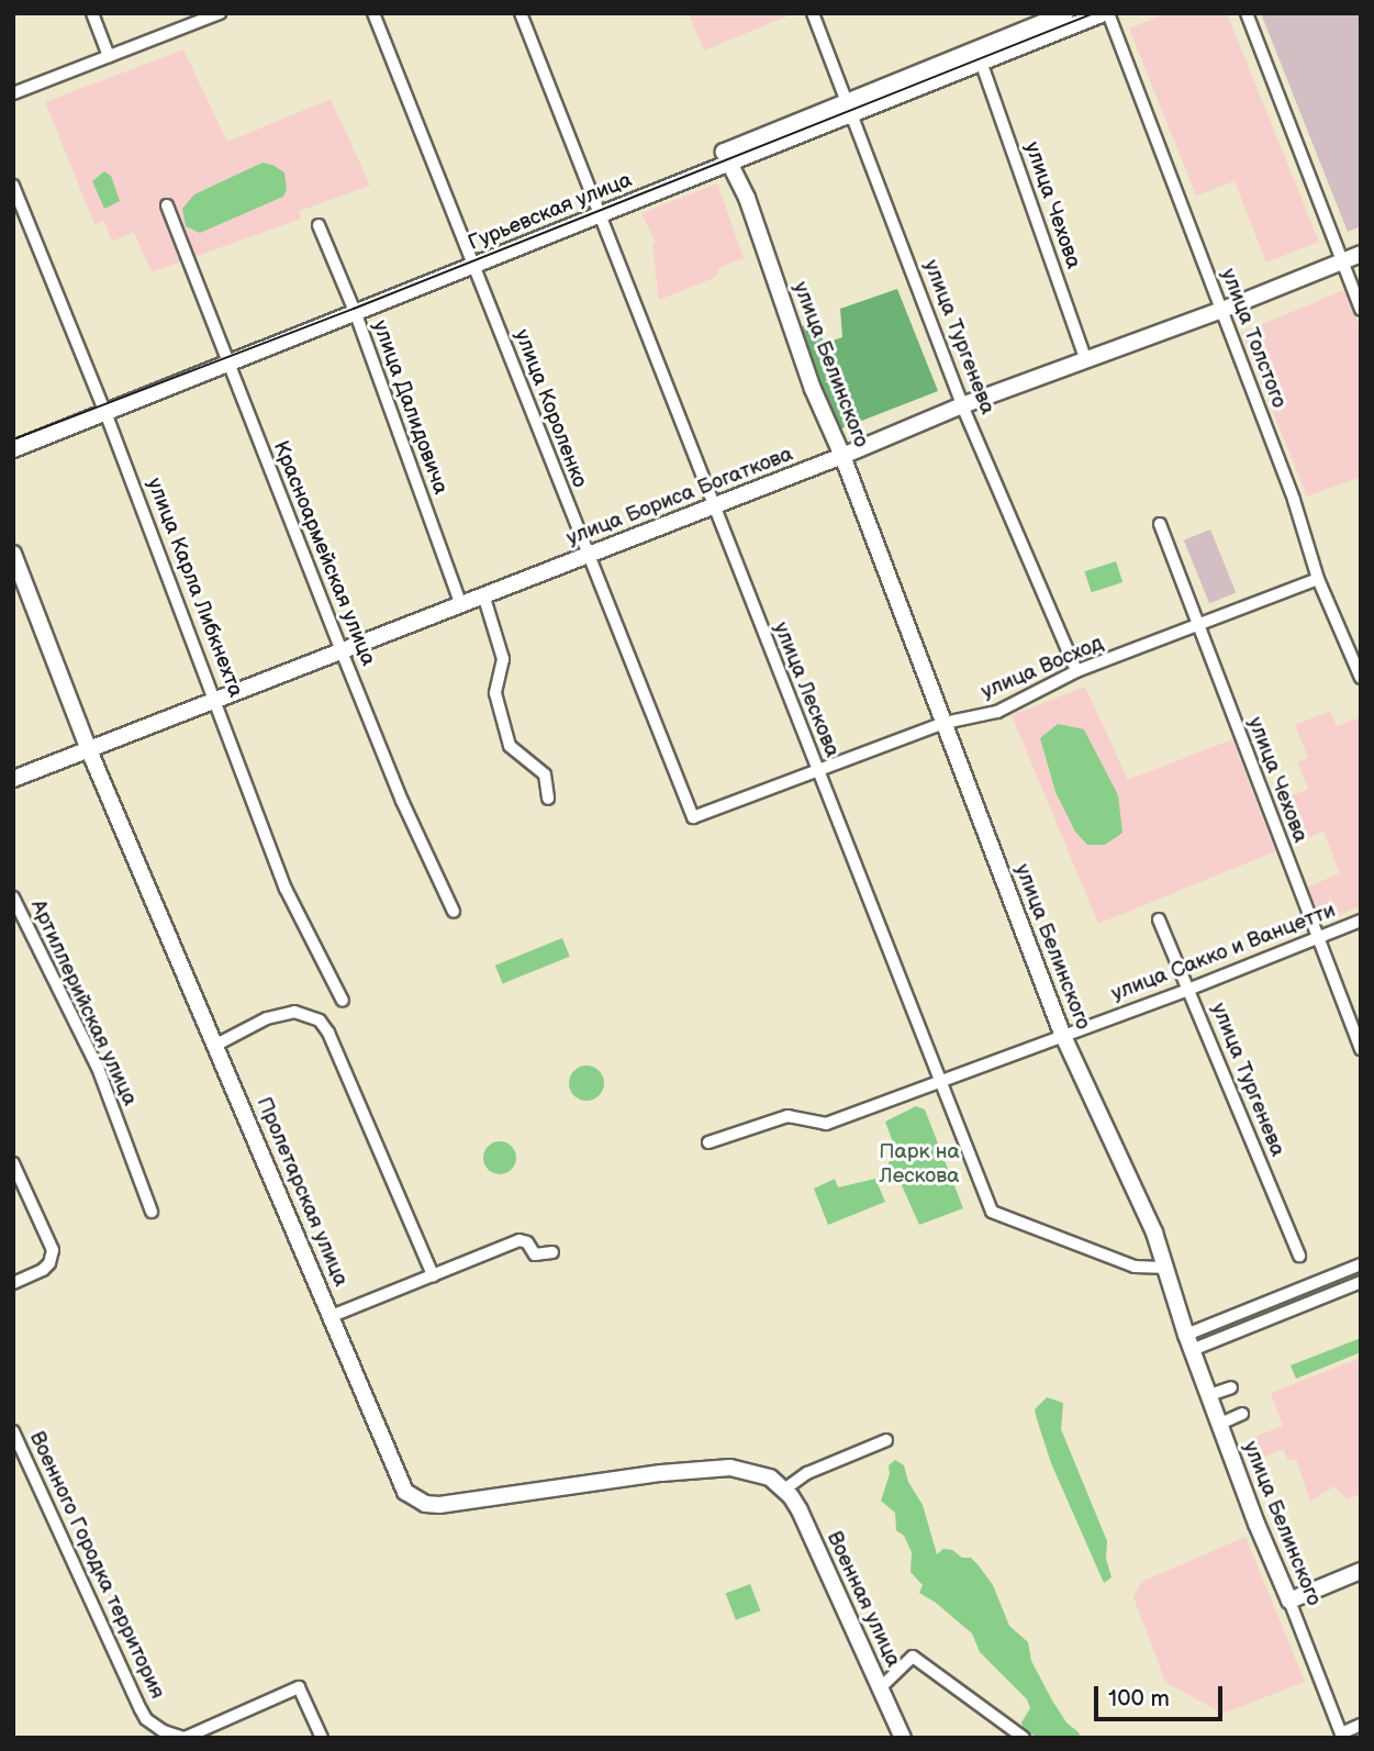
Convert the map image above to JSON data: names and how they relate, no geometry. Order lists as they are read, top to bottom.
{
  "streets": {
    "main road": [
      "Гурьевская улица",
      "улица Белинского",
      "улица Бориса Богаткова",
      "Пролетарская улица",
      "Военная улица"
    ],
    "street": [
      "улица Чехова",
      "улица Тургенева",
      "улица Толстого",
      "улица Далидовича",
      "улица Короленко",
      "Красноармейская улица",
      "улица Карла Либкнехта",
      "улица Восход",
      "улица Лескова",
      "улица Сакко и Ванцетти",
      "Артиллерийская улица",
      "Военного Городка территория"
    ]
  },
  "crossings": [
    ["улица Чехова", "Гурьевская улица"],
    ["улица Чехова", "улица Бориса Богаткова"],
    ["улица Чехова", "улица Восход"],
    ["улица Чехова", "улица Сакко и Ванцетти"],
    ["Гурьевская улица", "улица Тургенева"],
    ["Гурьевская улица", "улица Толстого"],
    ["Гурьевская улица", "улица Белинского"],
    ["Гурьевская улица", "улица Далидовича"],
    ["Гурьевская улица", "улица Короленко"],
    ["Гурьевская улица", "Красноармейская улица"],
    ["Гурьевская улица", "улица Карла Либкнехта"],
    ["Гурьевская улица", "улица Лескова"],
    ["улица Тургенева", "улица Бориса Богаткова"],
    ["улица Тургенева", "улица Восход"],
    ["улица Тургенева", "улица Сакко и Ванцетти"],
    ["улица Толстого", "улица Бориса Богаткова"],
    ["улица Толстого", "улица Восход"],
    ["улица Белинского", "улица Бориса Богаткова"],
    ["улица Белинского", "улица Восход"],
    ["улица Белинского", "улица Лескова"],
    ["улица Белинского", "улица Сакко и Ванцетти"],
    ["улица Далидовича", "улица Бориса Богаткова"],
    ["улица Короленко", "улица Бориса Богаткова"],
    ["улица Короленко", "улица Восход"],
    ["улица Бориса Богаткова", "Красноармейская улица"],
    ["улица Бориса Богаткова", "улица Карла Либкнехта"],
    ["улица Бориса Богаткова", "улица Лескова"],
    ["улица Бориса Богаткова", "Пролетарская улица"],
    ["улица Восход", "улица Лескова"],
    ["улица Лескова", "улица Сакко и Ванцетти"],
    ["Пролетарская улица", "Военная улица"]
  ],
  "parks": ["Парк на Лескова"],
  "scale_bar": "100 m"
}
